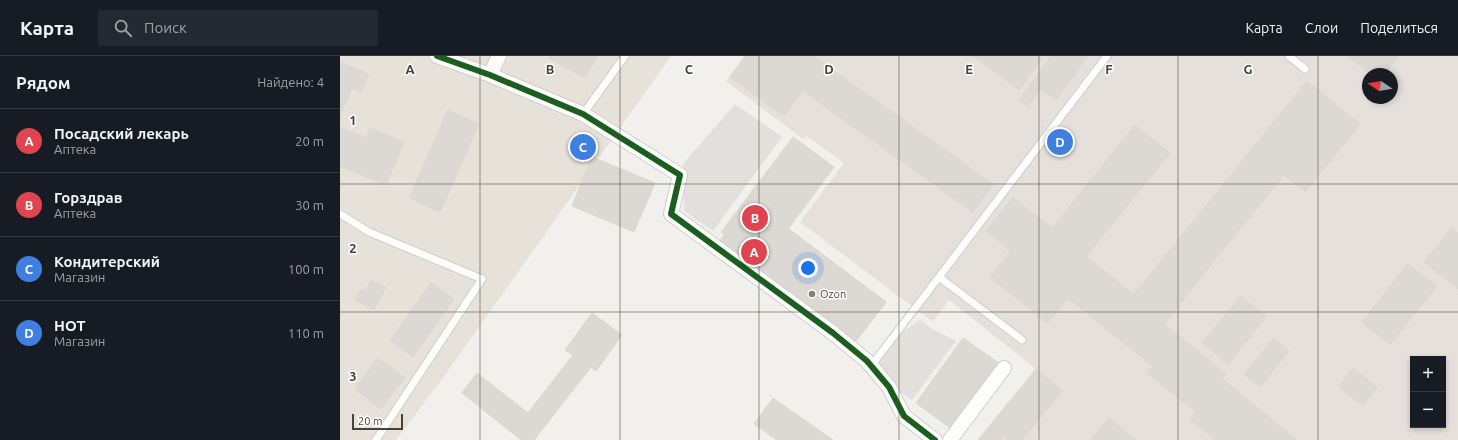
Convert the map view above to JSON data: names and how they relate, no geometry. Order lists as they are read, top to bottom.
{
  "places": ["Ozon"],
  "scale_bar": "20 m",
  "north": "left",
  "page": {
    "header": "Карта",
    "search": "Поиск",
    "nav": ["Карта", "Слои", "Поделиться"],
    "heading": ["Рядом", "Найдено: 4"],
    "list": [
      {
        "mark": "A",
        "name": "Посадский лекарь",
        "note": "Аптека",
        "value": "20 m"
      },
      {
        "mark": "B",
        "name": "Горздрав",
        "note": "Аптека",
        "value": "30 m"
      },
      {
        "mark": "C",
        "name": "Кондитерский",
        "note": "Магазин",
        "value": "100 m"
      },
      {
        "mark": "D",
        "name": "НОТ",
        "note": "Магазин",
        "value": "110 m"
      }
    ],
    "pins": [
      "D",
      "C",
      "B",
      "A"
    ],
    "map_buttons": ["+", "−"],
    "scale": "20 m"
  },
  "grid": {
    "columns": [
      "A",
      "B",
      "C",
      "D",
      "E",
      "F",
      "G"
    ],
    "rows": ["1", "2", "3"]
  }
}
